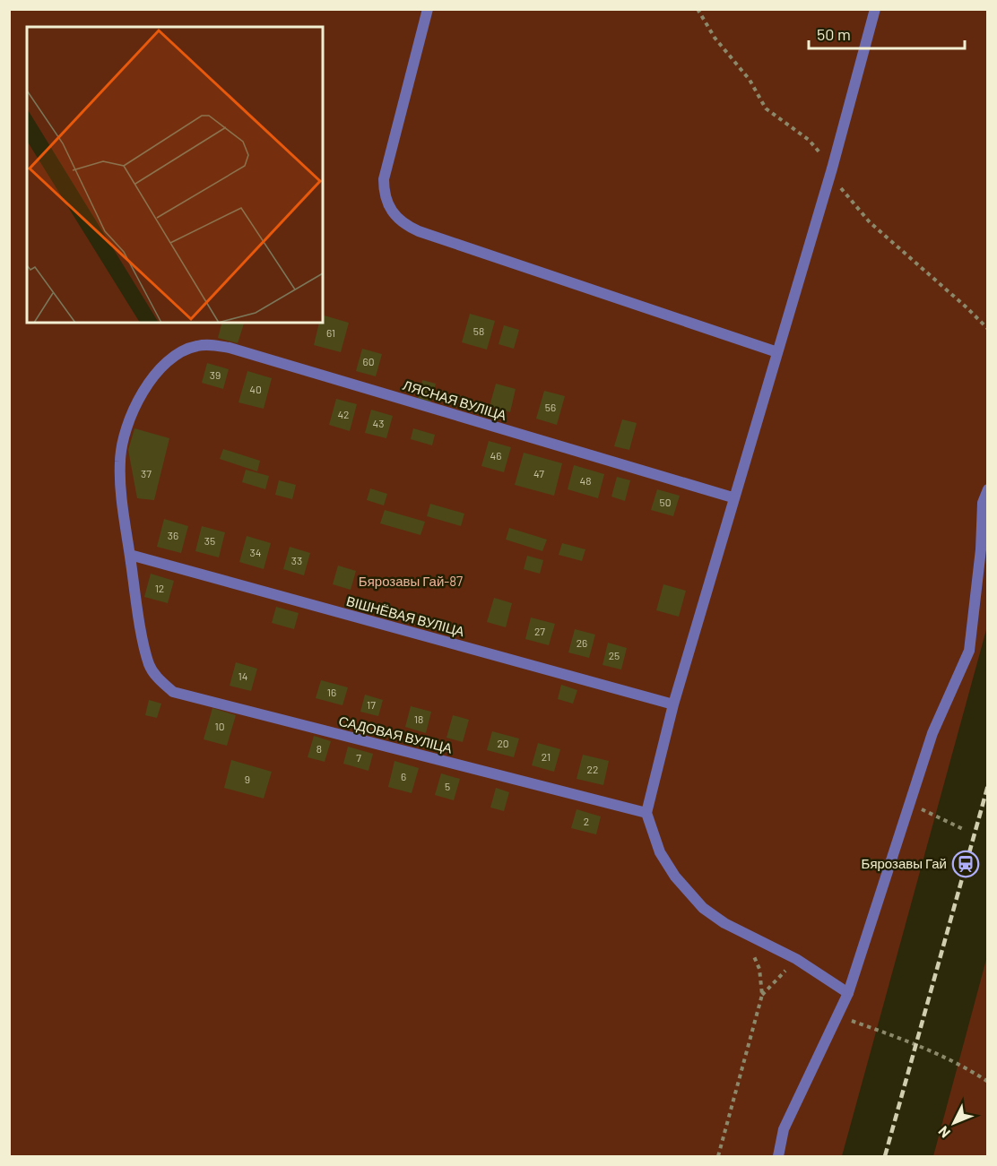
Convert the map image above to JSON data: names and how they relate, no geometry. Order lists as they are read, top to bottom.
{
  "streets": {
    "street": ["ЛЯСНАЯ ВУЛІЦА", "ВІШНЁВАЯ ВУЛІЦА", "САДОВАЯ ВУЛІЦА"]
  },
  "crossings": [
    ["ЛЯСНАЯ ВУЛІЦА", "ВІШНЁВАЯ ВУЛІЦА"],
    ["ЛЯСНАЯ ВУЛІЦА", "САДОВАЯ ВУЛІЦА"]
  ],
  "parks": ["Бярозавы Гай-87"],
  "places": {
    "station": ["Бярозавы Гай"]
  },
  "house_numbers": [
    "58",
    "61",
    "60",
    "39",
    "40",
    "56",
    "42",
    "43",
    "46",
    "37",
    "47",
    "48",
    "50",
    "36",
    "35",
    "34",
    "33",
    "12",
    "27",
    "26",
    "25",
    "14",
    "16",
    "17",
    "18",
    "10",
    "20",
    "8",
    "21",
    "7",
    "22",
    "6",
    "9",
    "5",
    "2"
  ],
  "scale_bar": "50 m",
  "north": "bottom left"
}
